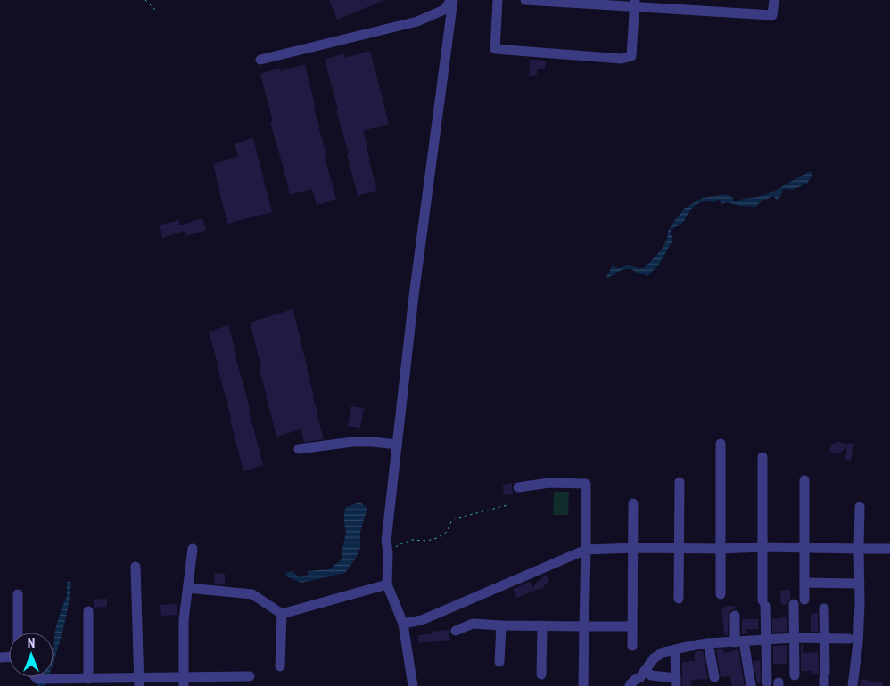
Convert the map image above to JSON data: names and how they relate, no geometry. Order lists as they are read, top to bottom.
{
  "north": "top"
}
